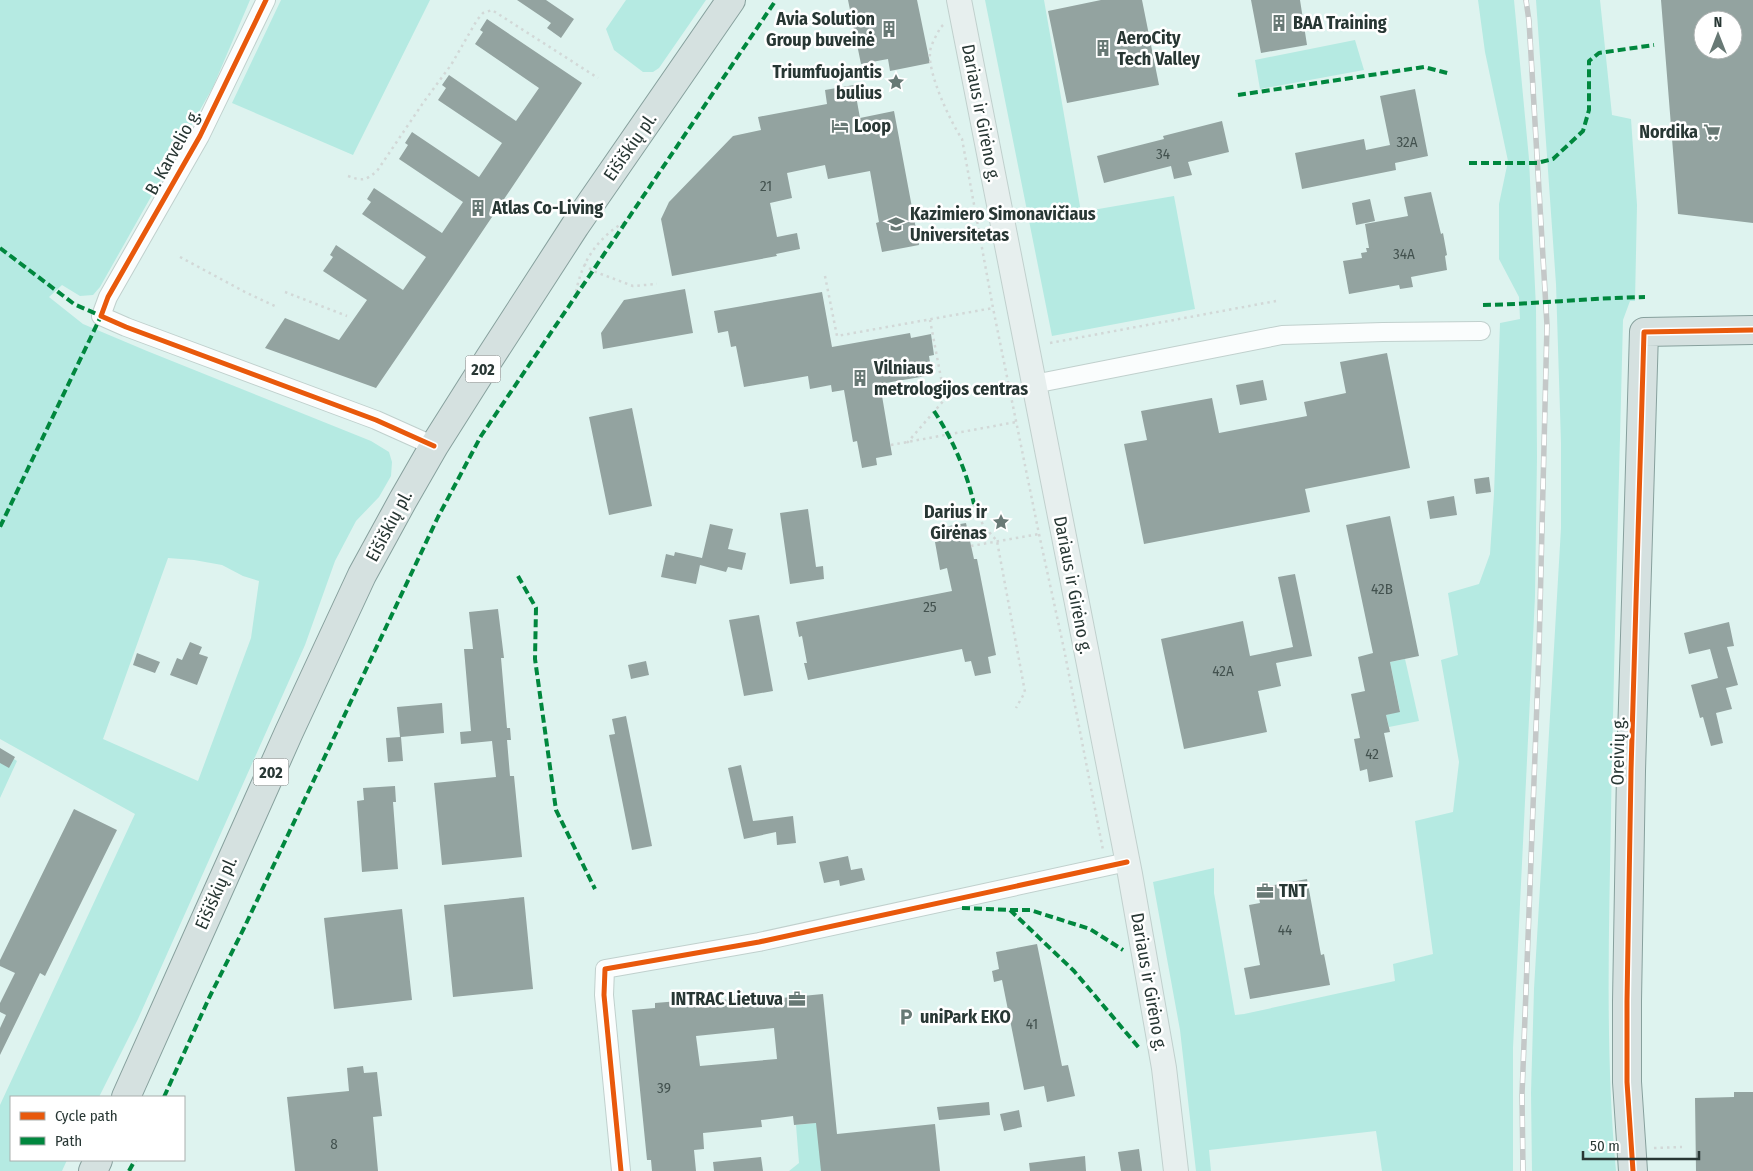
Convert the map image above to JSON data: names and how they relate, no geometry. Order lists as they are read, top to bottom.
{
  "streets": {
    "main road": [
      "Dariaus ir Girėno g.",
      "Eišiškių pl.",
      "202",
      "Oreivių g."
    ],
    "street": ["B. Karvelio g."]
  },
  "crossings": [
    ["Eišiškių pl.", "B. Karvelio g."]
  ],
  "places": {
    "building": [
      "BAA Training",
      "Avia Solution Group buveinė",
      "AeroCity Tech Valley",
      "Atlas Co-Living",
      "Vilniaus metrologijos centras"
    ],
    "place": ["Triumfuojantis bulius", "Darius ir Girėnas"],
    "hotel": ["Loop"],
    "supermarket": ["Nordika"],
    "school or university": ["Kazimiero Simonavičiaus Universitetas"],
    "office": ["TNT", "INTRAC Lietuva"],
    "parking": ["uniPark EKO"]
  },
  "house_numbers": [
    "32A",
    "34",
    "21",
    "34A",
    "42B",
    "25",
    "42A",
    "42",
    "44",
    "41",
    "39",
    "8"
  ],
  "legend": ["Cycle path", "Path"],
  "scale_bar": "50 m",
  "north": "top"
}
